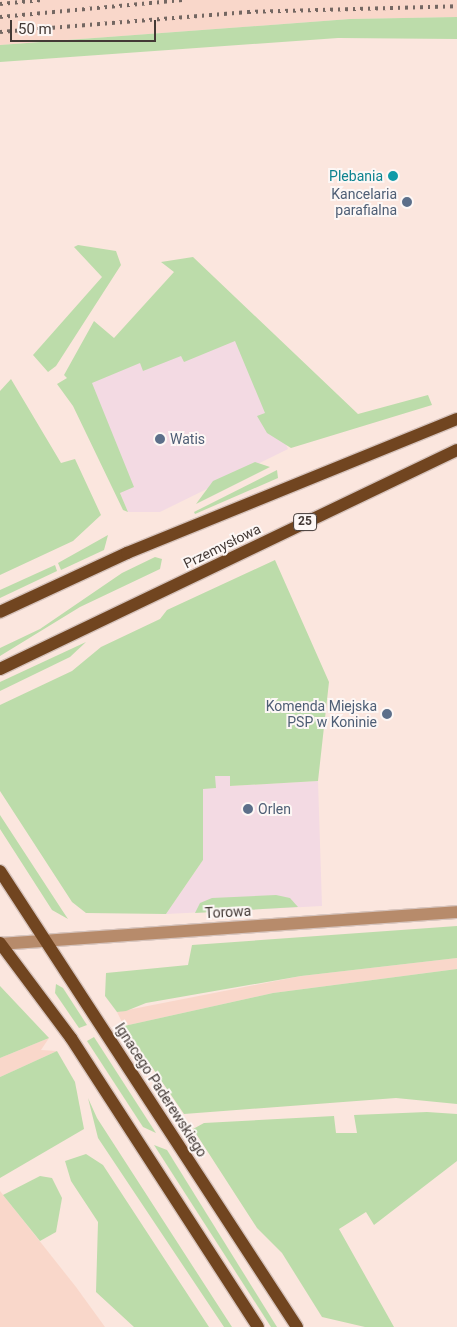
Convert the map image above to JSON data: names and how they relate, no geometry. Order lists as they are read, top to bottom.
{
  "streets": {
    "main road": ["25", "Przemysłowa", "Ignacego Paderewskiego"],
    "street": ["Torowa"]
  },
  "crossings": [
    ["Torowa", "Ignacego Paderewskiego"]
  ],
  "places": [
    "Plebania",
    "Kancelaria parafialna",
    "Watis",
    "Komenda Miejska PSP w Koninie",
    "Orlen"
  ],
  "scale_bar": "50 m"
}
